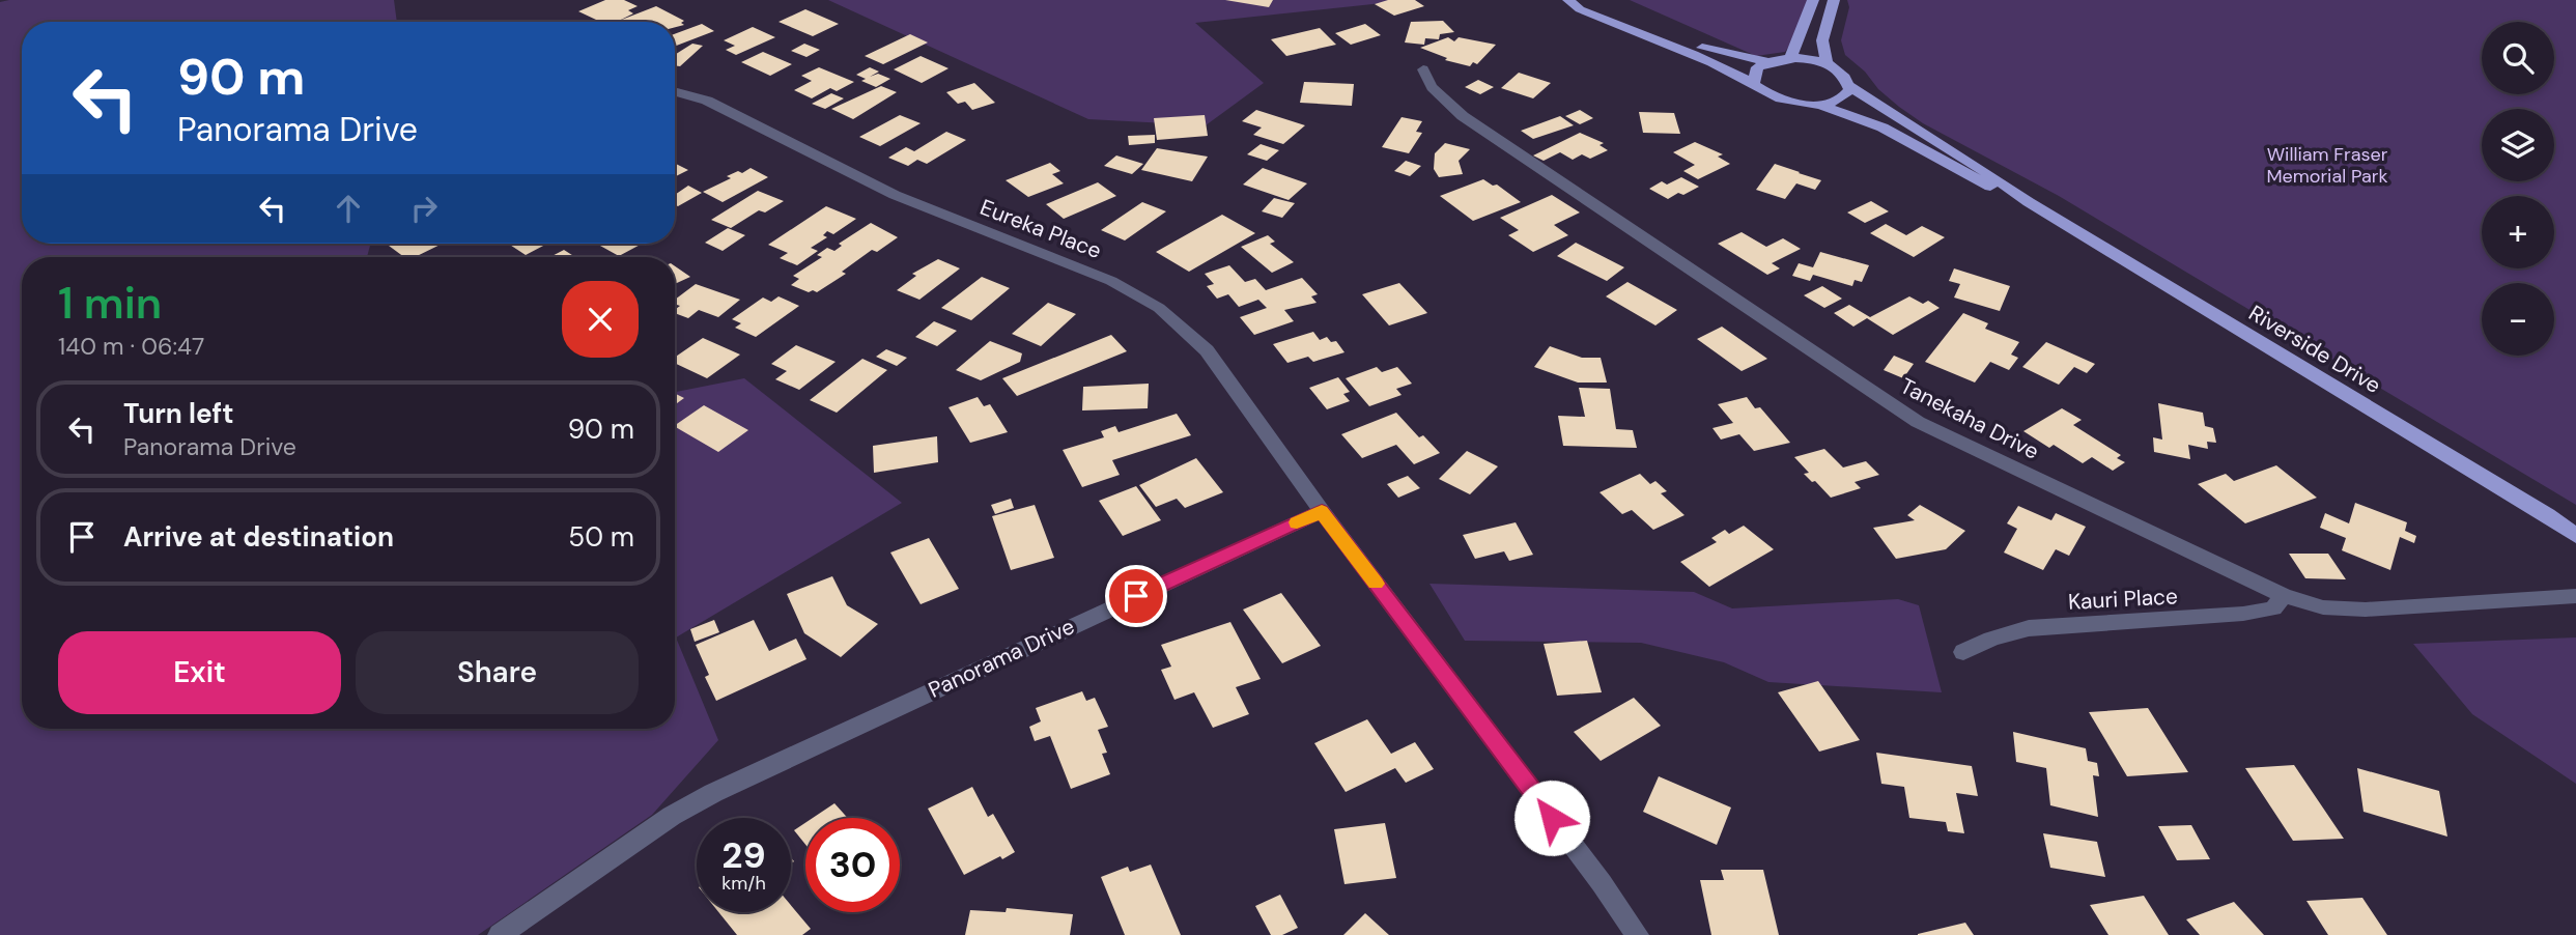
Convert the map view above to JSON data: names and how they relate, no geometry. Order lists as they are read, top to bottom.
{
  "streets": {
    "main road": ["Riverside Drive"],
    "street": [
      "Eureka Place",
      "Tanekaha Drive",
      "Kauri Place",
      "Panorama Drive"
    ]
  },
  "crossings": [
    ["Eureka Place", "Panorama Drive"],
    ["Tanekaha Drive", "Kauri Place"]
  ],
  "parks": ["William Fraser Memorial Park"],
  "page": {
    "map_buttons": ["+", "−"],
    "turn": ["90 m", "Panorama Drive"],
    "heading": ["1 min", "140 m · 06:47"],
    "list": [
      {
        "name": "Turn left",
        "note": "Panorama Drive",
        "value": "90 m"
      },
      {
        "name": "Arrive at destination",
        "value": "50 m"
      }
    ],
    "buttons": ["Exit", "Share"],
    "speed": "29 km/h",
    "limit": "30"
  }
}
